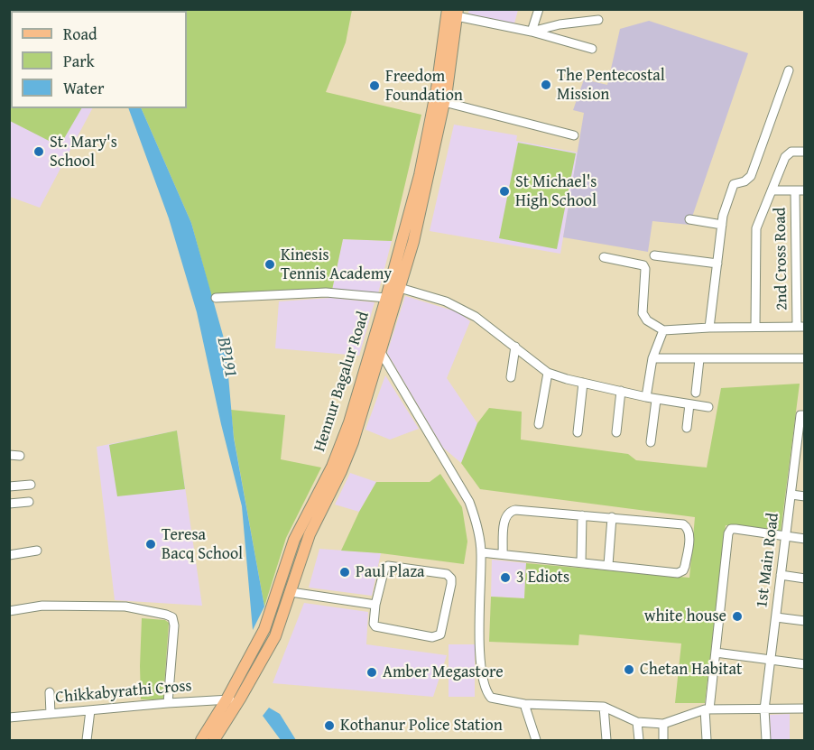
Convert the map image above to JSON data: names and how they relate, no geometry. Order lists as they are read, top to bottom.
{
  "streets": {
    "main road": ["Hennur Bagalur Road"],
    "street": ["2nd Cross Road", "1st Main Road", "Chikkabyrathi Cross"]
  },
  "crossings": [
    ["Hennur Bagalur Road", "Chikkabyrathi Cross"]
  ],
  "water": ["BP191"],
  "places": [
    "The Pentecostal Mission",
    "Freedom Foundation",
    "St. Mary's School",
    "St Michael's High School",
    "Kinesis Tennis Academy",
    "Teresa Bacq School",
    "Paul Plaza",
    "3 Ediots",
    "white house",
    "Chetan Habitat",
    "Amber Megastore",
    "Kothanur Police Station"
  ],
  "legend": ["Road", "Park", "Water"]
}
